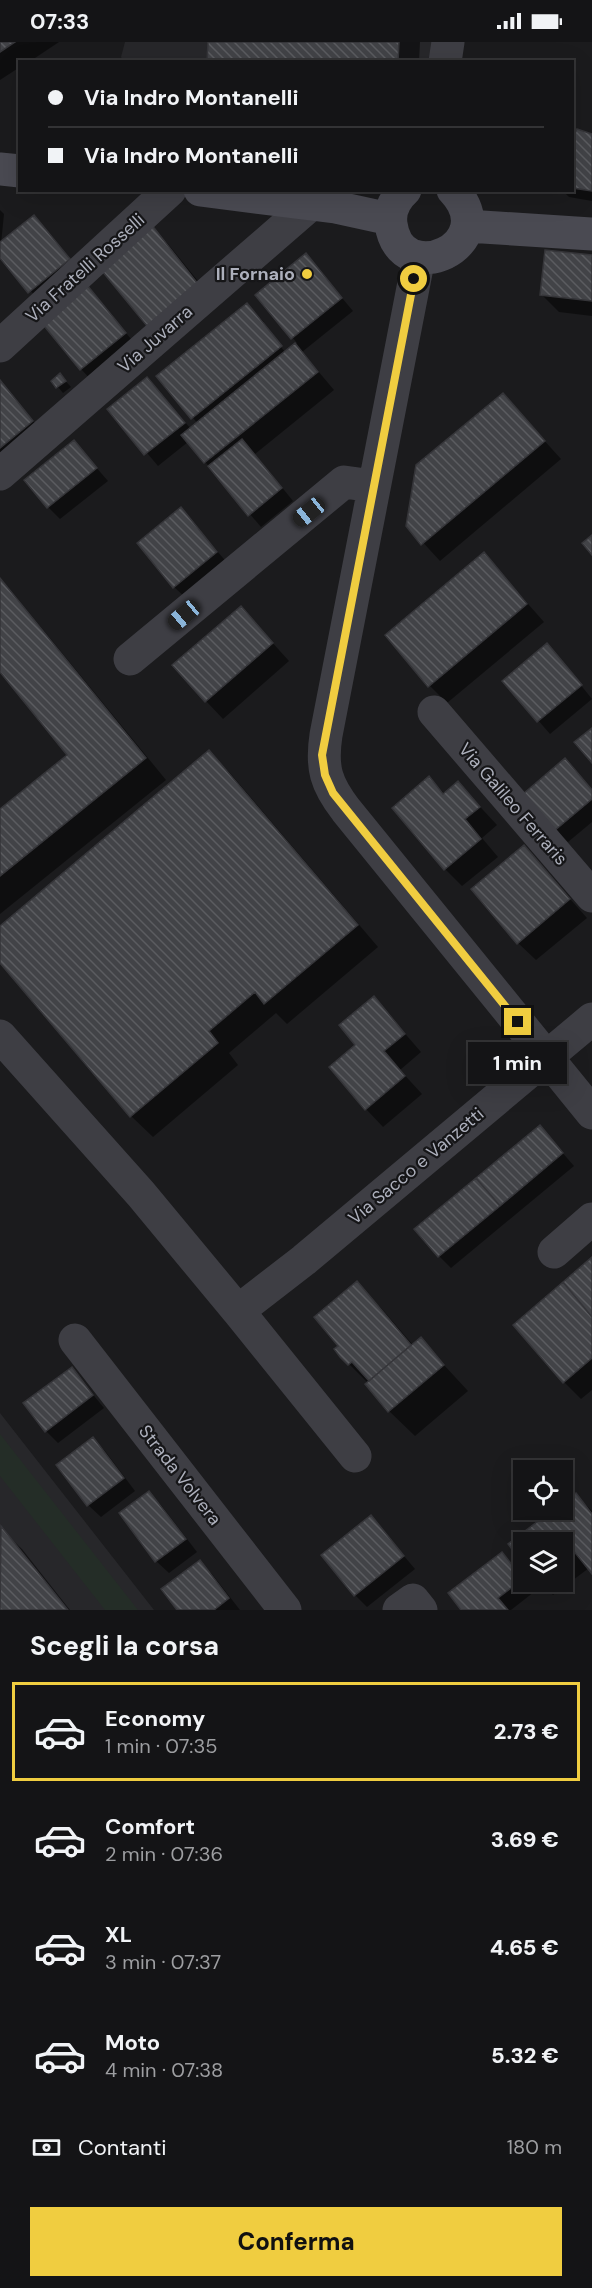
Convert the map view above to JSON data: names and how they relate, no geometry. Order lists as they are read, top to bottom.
{
  "streets": {
    "street": [
      "Via Fratelli Rosselli",
      "Via Juvarra",
      "Via Galileo Ferraris",
      "Via Sacco e Vanzetti",
      "Strada Volvera"
    ]
  },
  "places": ["Il Fornaio"],
  "page": {
    "status": "07:33",
    "banner": ["Via Indro Montanelli", "Via Indro Montanelli"],
    "bubble": "1 min",
    "heading": "Scegli la corsa",
    "list": [
      {
        "name": "Economy",
        "note": "1 min · 07:35",
        "value": "2.73 €"
      },
      {
        "name": "Comfort",
        "note": "2 min · 07:36",
        "value": "3.69 €"
      },
      {
        "name": "XL",
        "note": "3 min · 07:37",
        "value": "4.65 €"
      },
      {
        "name": "Moto",
        "note": "4 min · 07:38",
        "value": "5.32 €"
      }
    ],
    "pay": ["Contanti", "180 m"],
    "buttons": "Conferma"
  }
}
